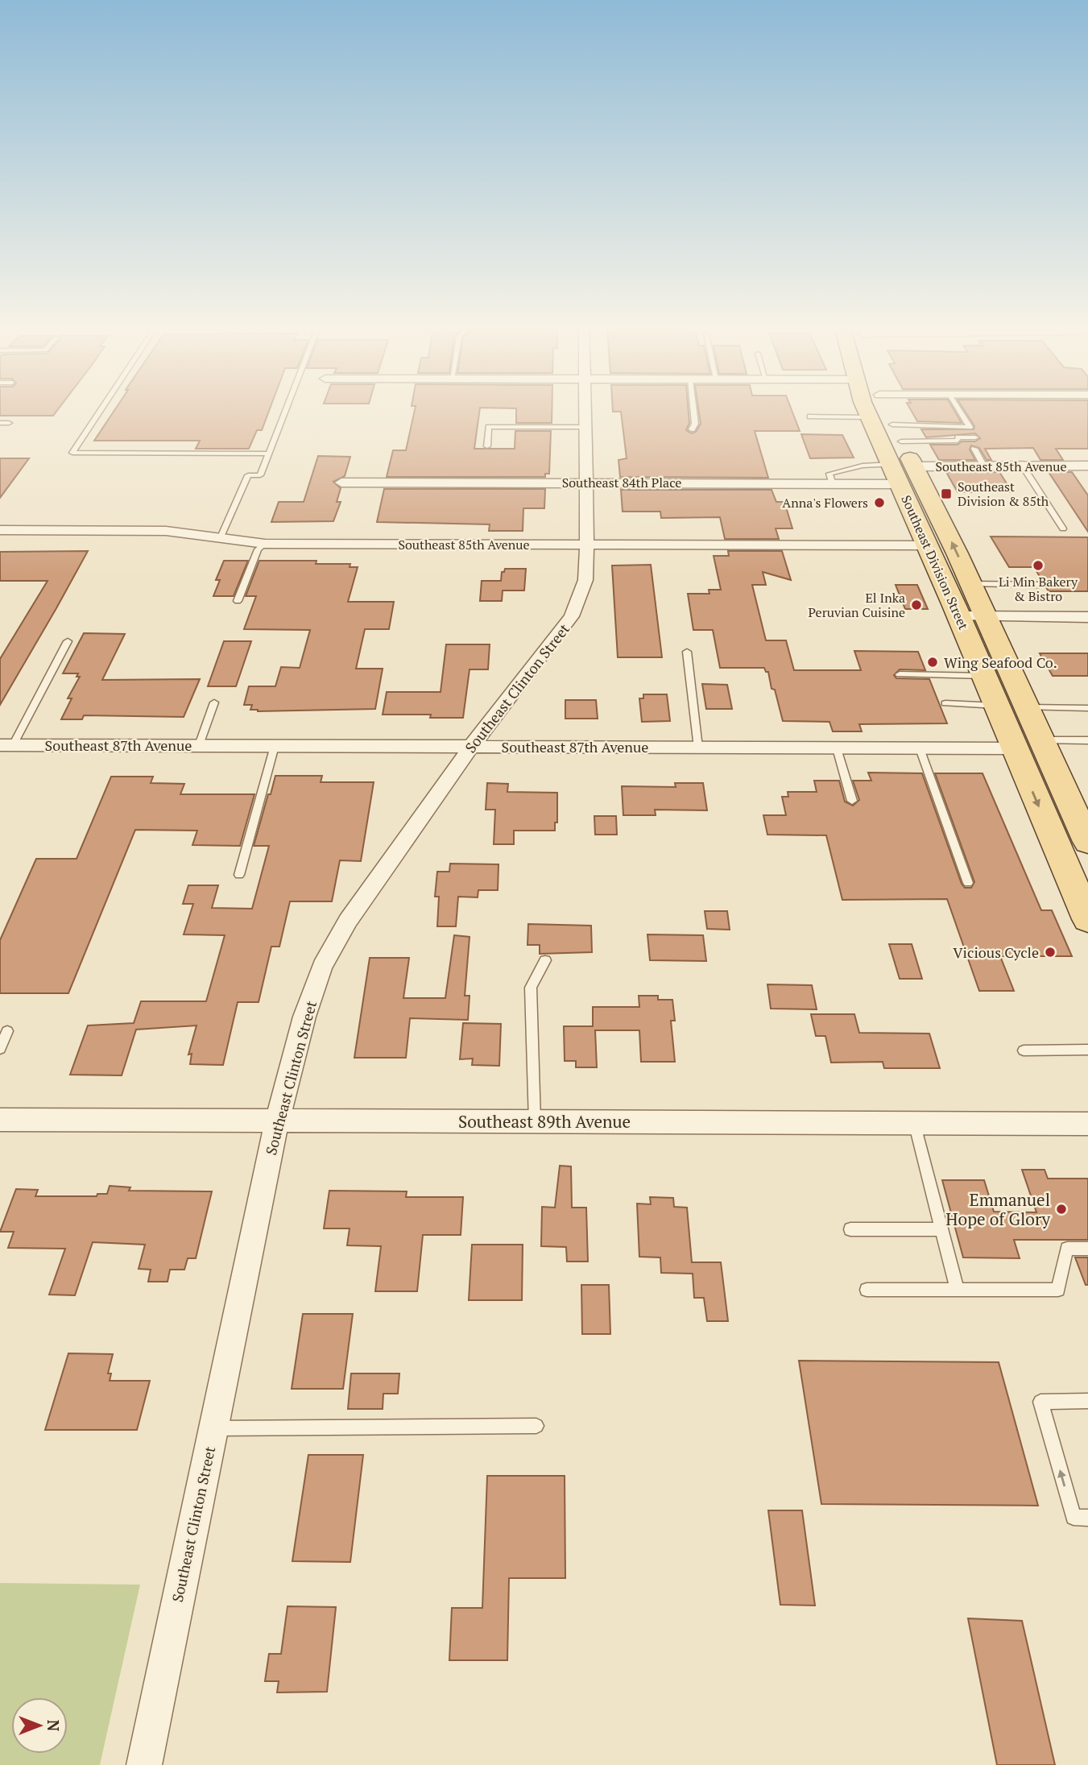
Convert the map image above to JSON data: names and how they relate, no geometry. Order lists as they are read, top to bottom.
{
  "streets": {
    "main road": ["Southeast Division Street"],
    "street": [
      "Southeast 85th Avenue",
      "Southeast 84th Place",
      "Southeast Clinton Street",
      "Southeast 87th Avenue",
      "Southeast 89th Avenue"
    ]
  },
  "crossings": [
    ["Southeast 85th Avenue", "Southeast Division Street"],
    ["Southeast 85th Avenue", "Southeast Clinton Street"],
    ["Southeast 84th Place", "Southeast Division Street"],
    ["Southeast 84th Place", "Southeast Clinton Street"],
    ["Southeast Division Street", "Southeast 87th Avenue"],
    ["Southeast Clinton Street", "Southeast 87th Avenue"],
    ["Southeast Clinton Street", "Southeast 89th Avenue"]
  ],
  "places": {
    "transit": ["Southeast Division & 85th"],
    "other": [
      "Anna's Flowers",
      "Li Min Bakery & Bistro",
      "El Inka Peruvian Cuisine",
      "Wing Seafood Co.",
      "Vicious Cycle",
      "Emmanuel Hope of Glory"
    ]
  },
  "north": "right"
}
